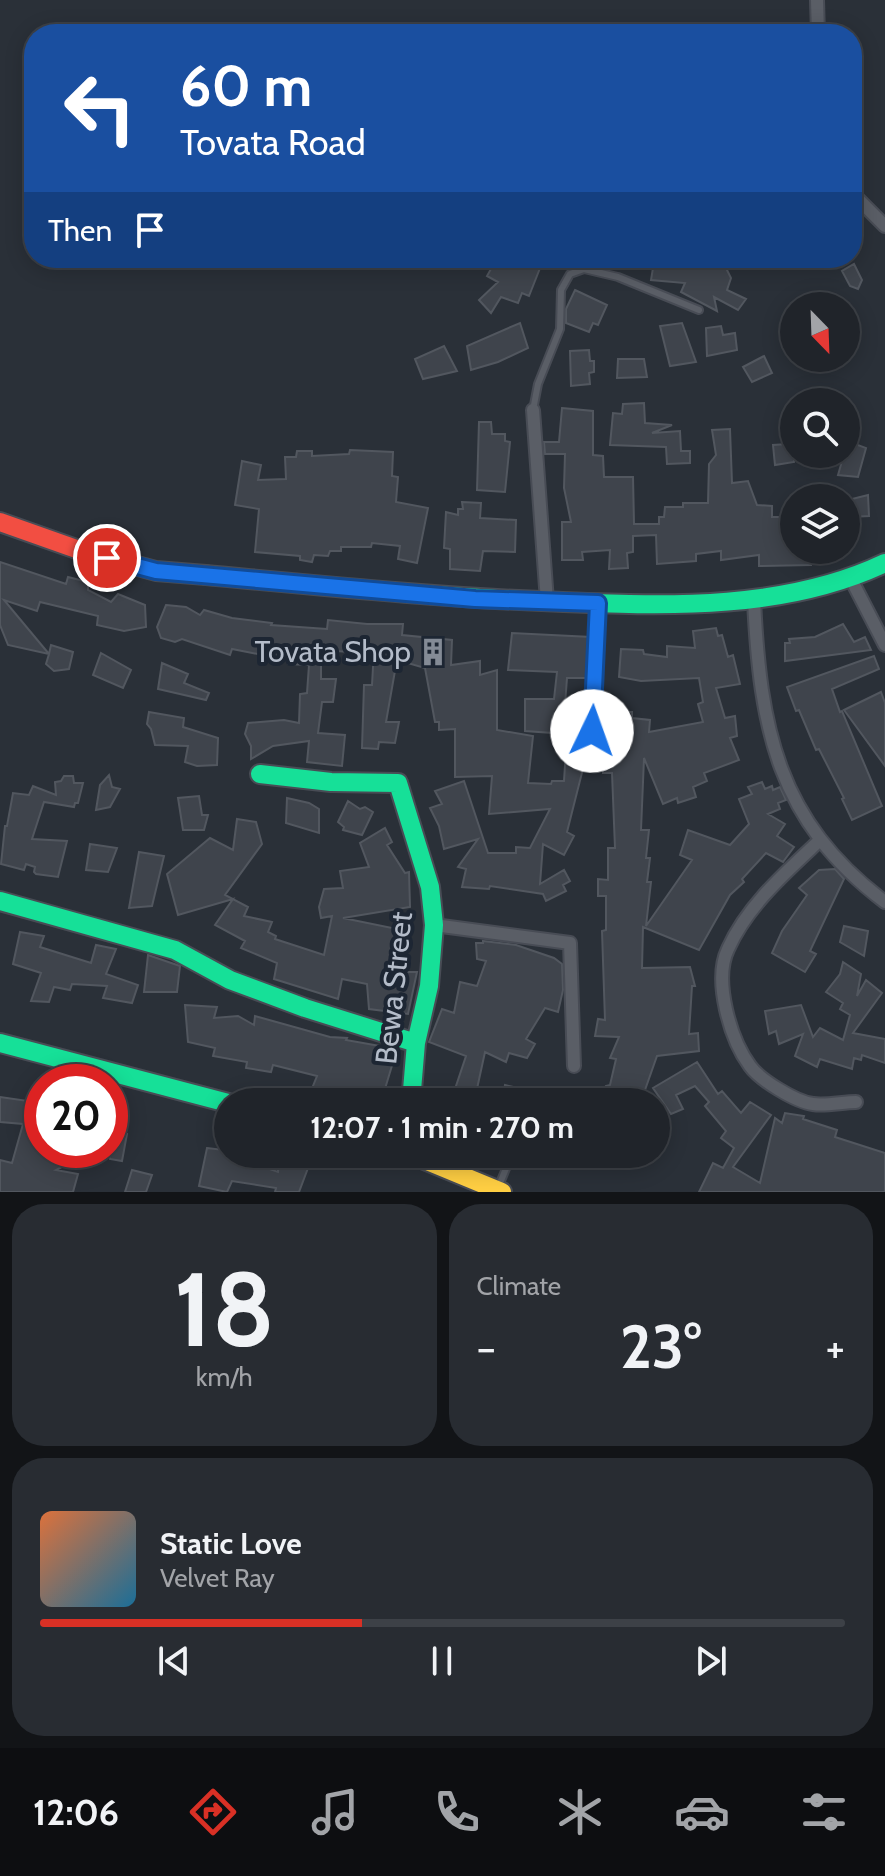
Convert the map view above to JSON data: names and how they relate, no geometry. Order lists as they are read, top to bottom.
{
  "streets": {
    "street": ["Bewa Street"]
  },
  "places": {
    "building": ["Tovata Shop"]
  },
  "north": "bottom right",
  "page": {
    "turn": ["60 m", "Tovata Road"],
    "then": "Then",
    "limit": "20",
    "trip": "12:07 · 1 min · 270 m",
    "tile": [
      ["18", "km/h"],
      "Climate"
    ],
    "heat": ["−", "23°", "+"],
    "song": ["Static Love", "Velvet Ray"],
    "tabs": "12:06"
  }
}
